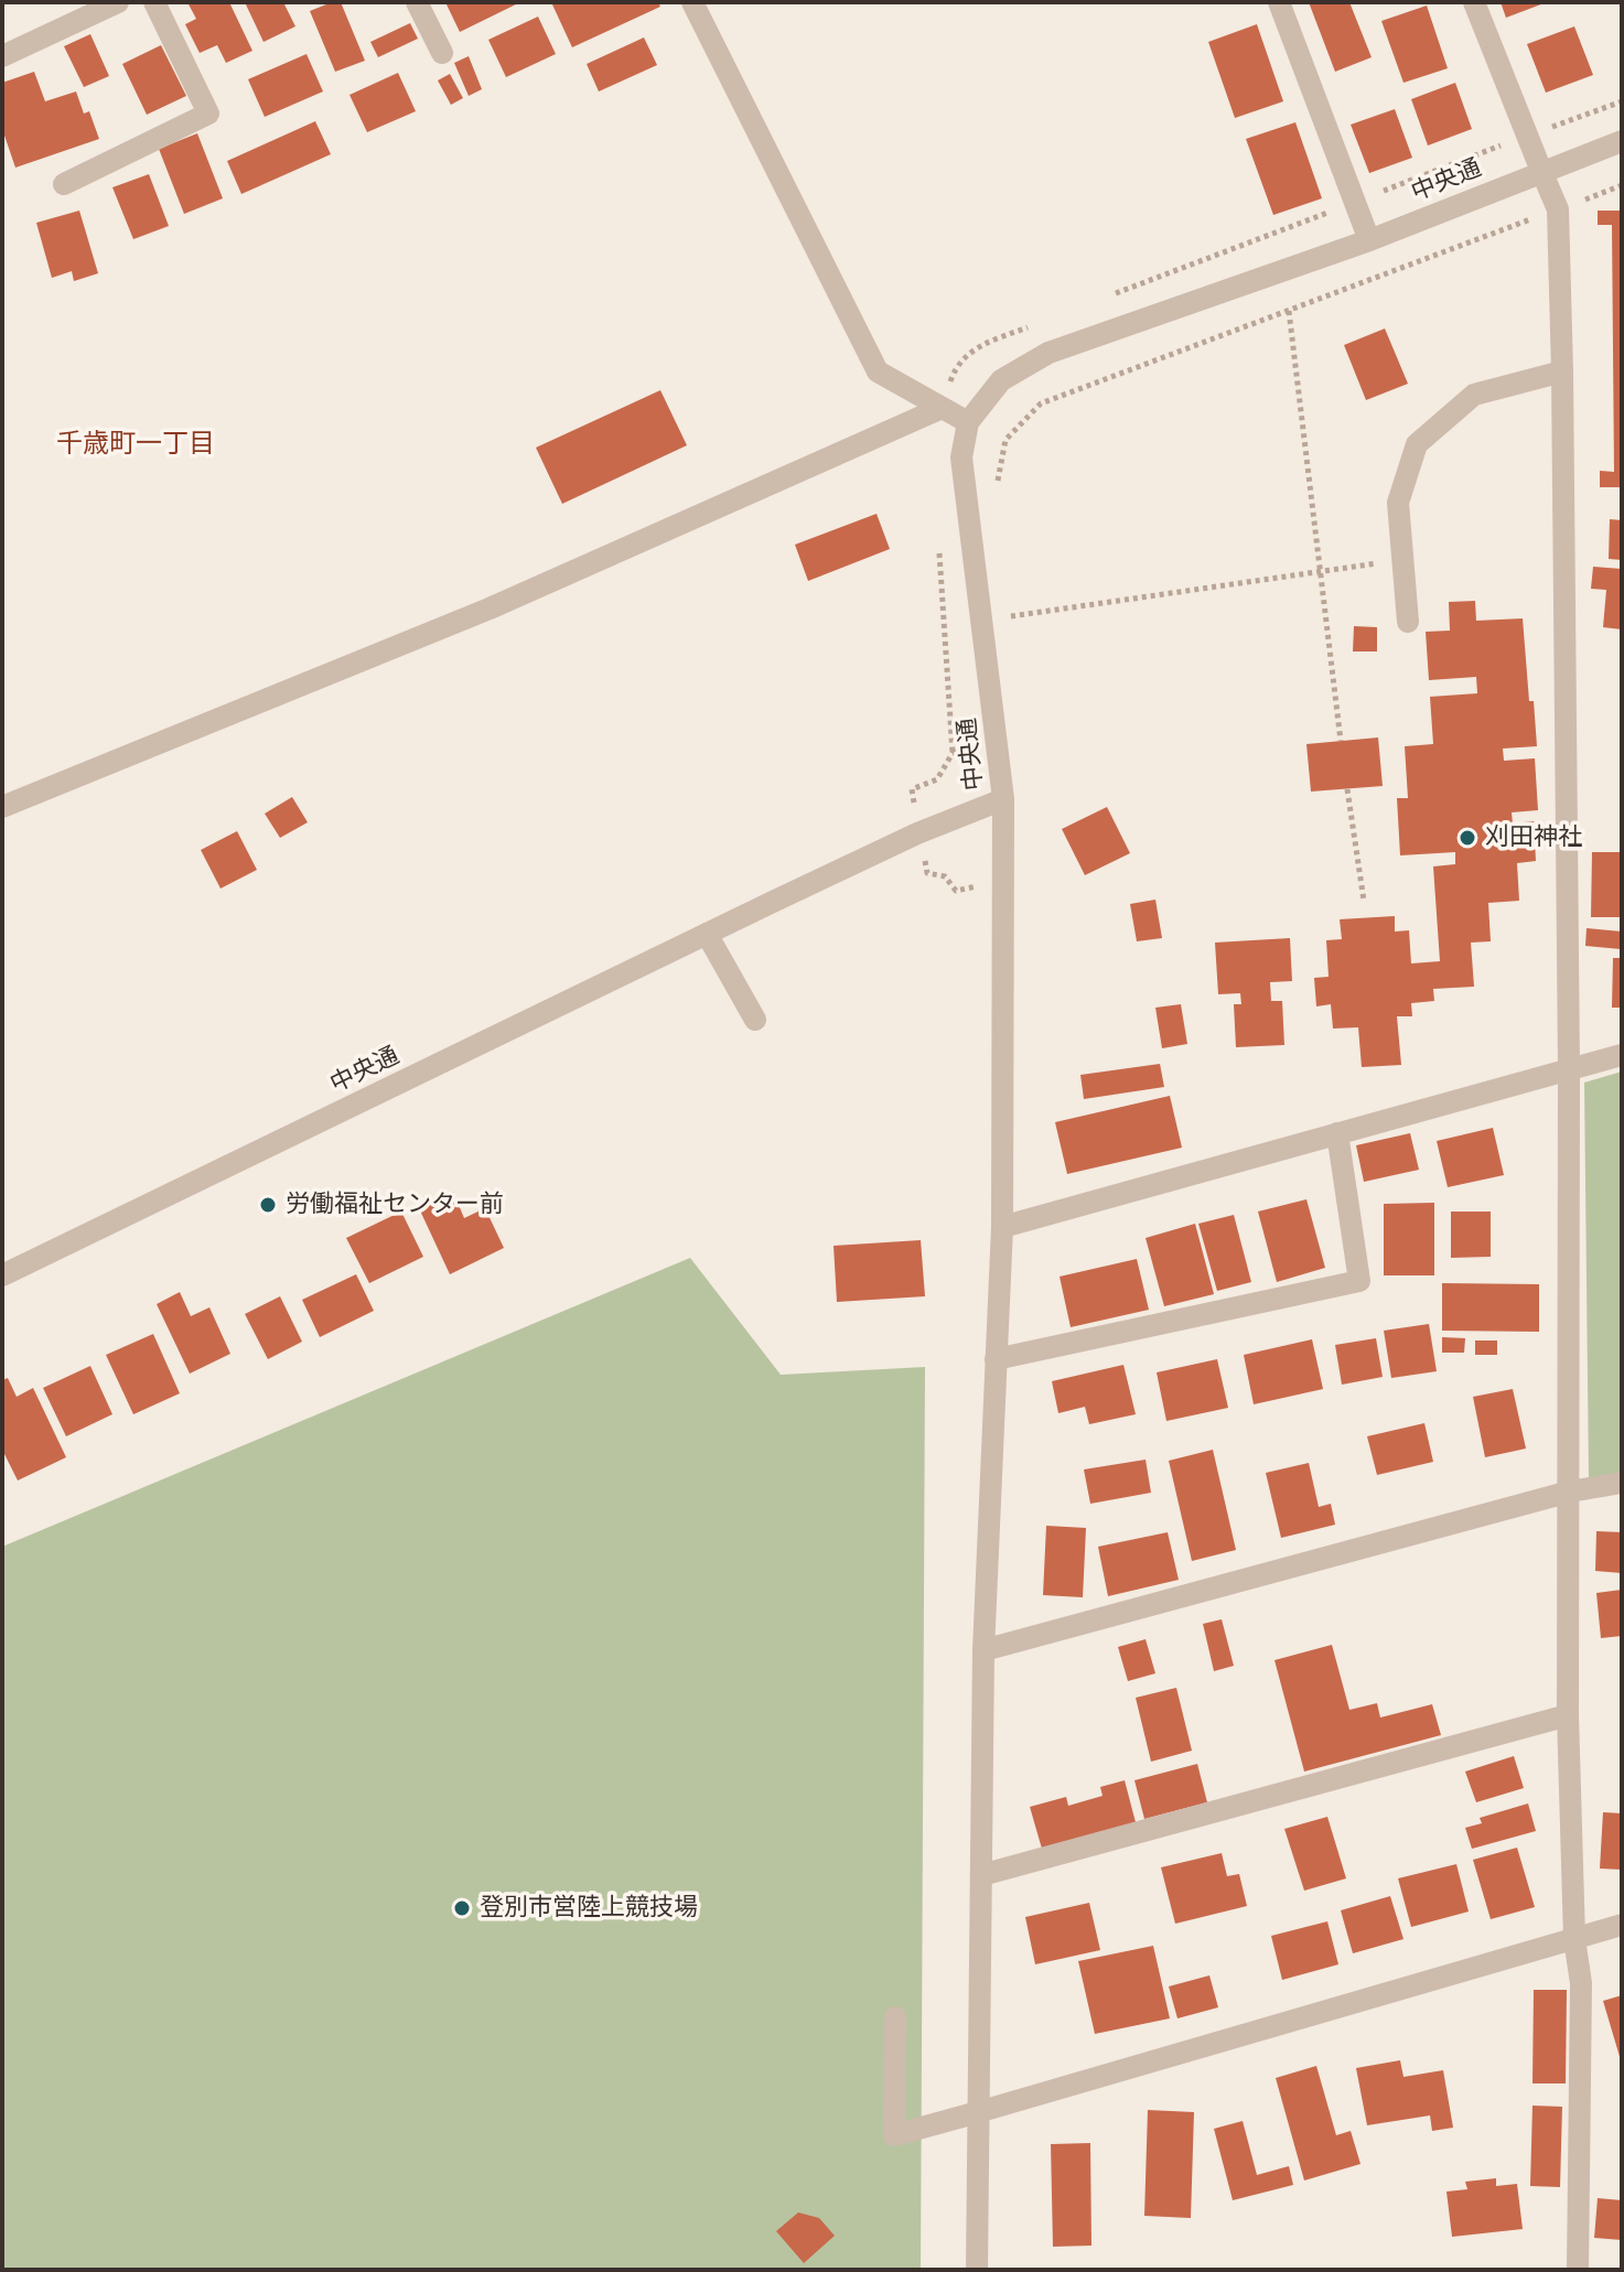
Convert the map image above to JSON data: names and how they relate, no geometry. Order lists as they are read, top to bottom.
{
  "streets": {
    "street": ["中央通"]
  },
  "districts": ["千歳町一丁目"],
  "places": ["刈田神社", "労働福祉センター前", "登別市営陸上競技場"]
}
